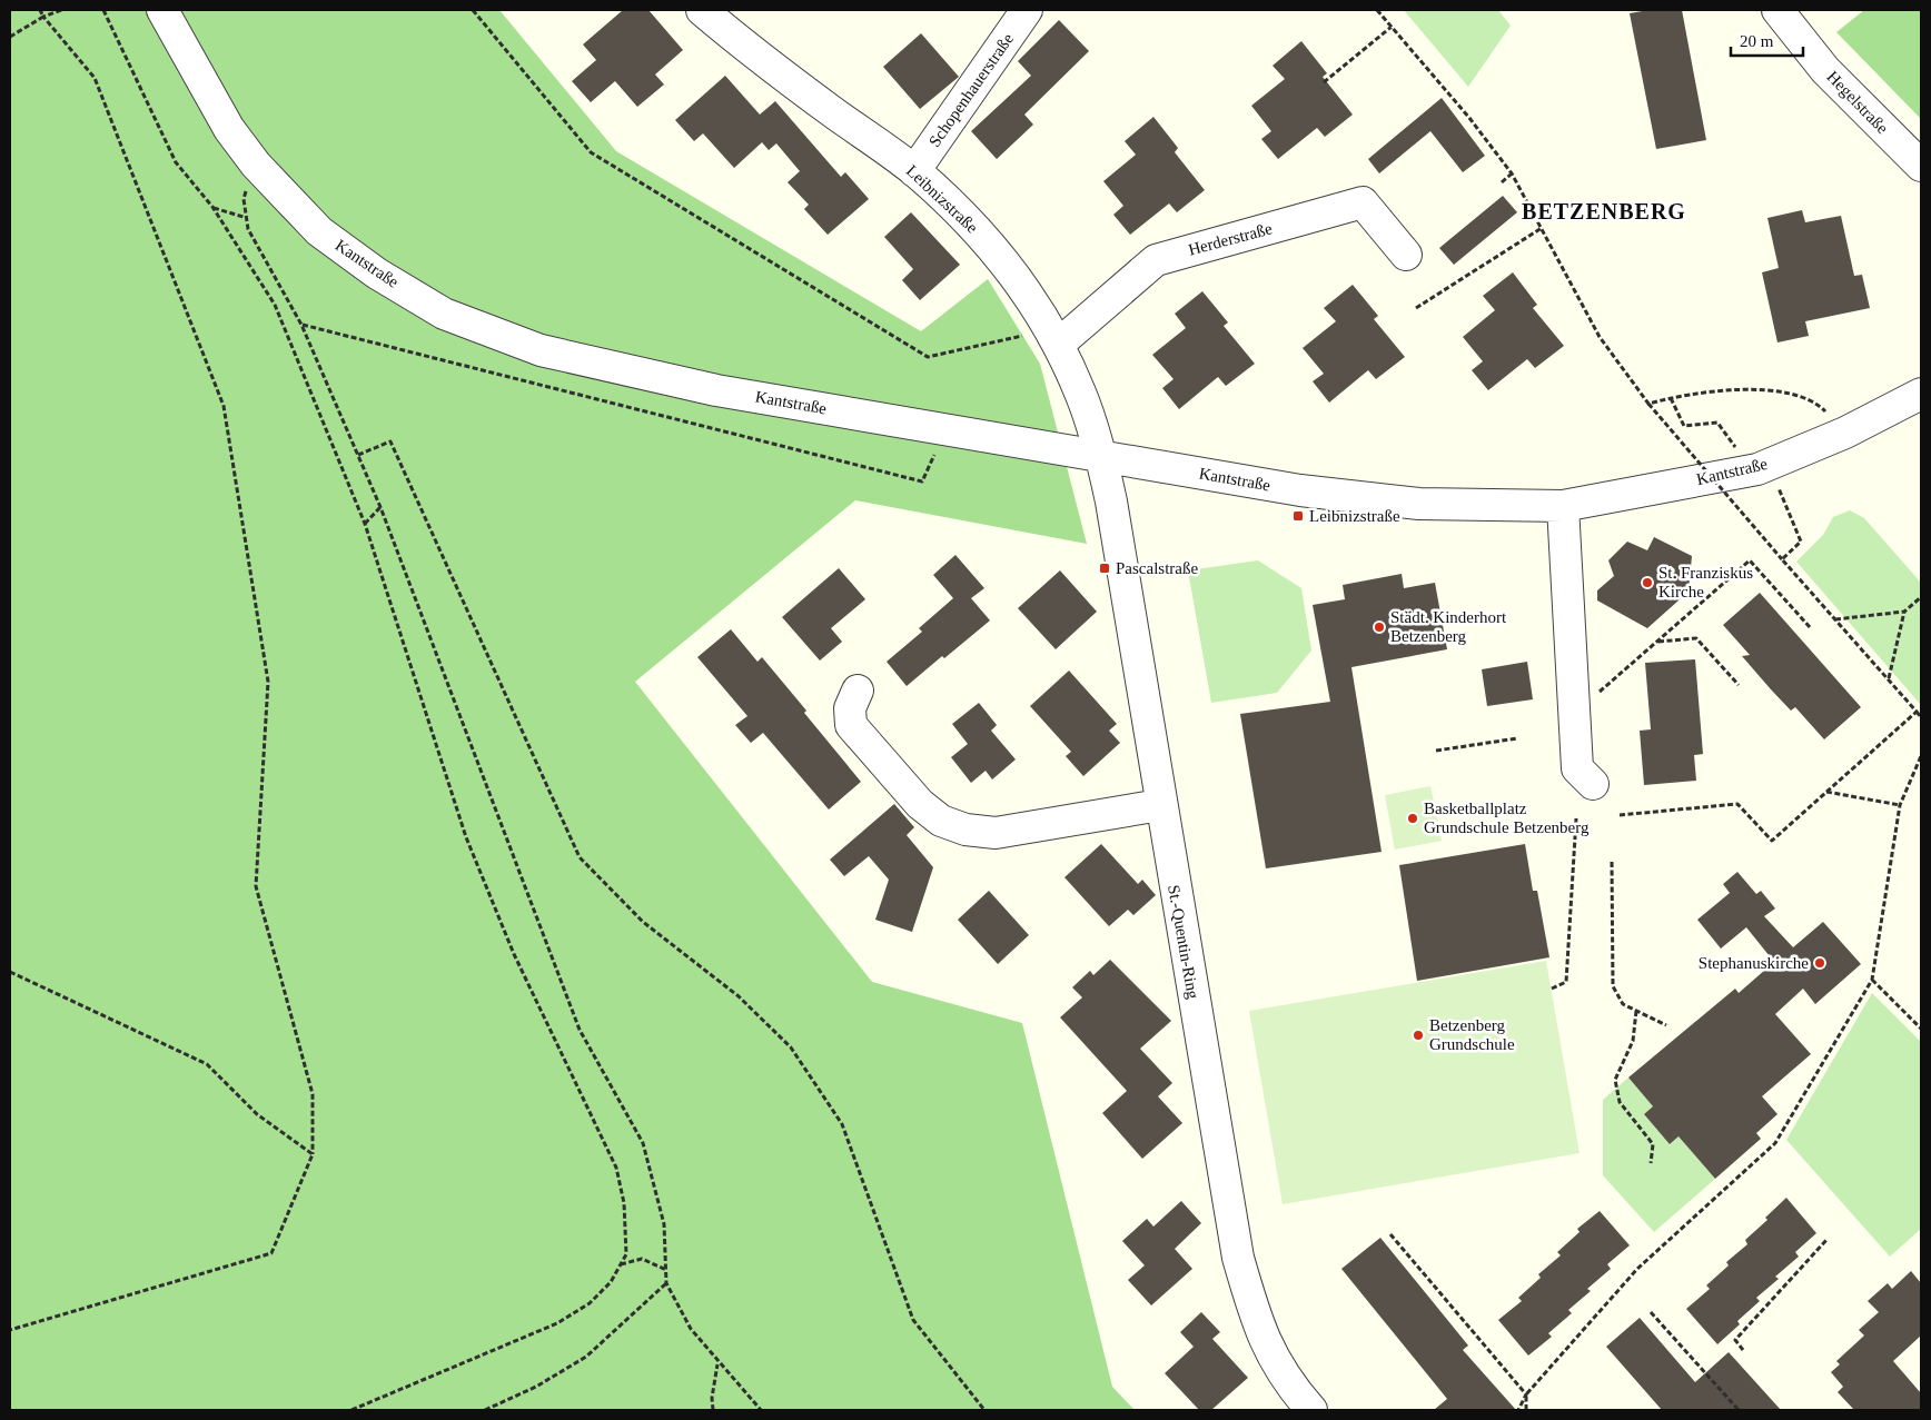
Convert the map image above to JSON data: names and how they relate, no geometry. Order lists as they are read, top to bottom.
{
  "streets": {
    "street": [
      "Schopenhauerstraße",
      "Hegelstraße",
      "Leibnizstraße",
      "Herderstraße",
      "Kantstraße",
      "St.-Quentin-Ring"
    ]
  },
  "crossings": [
    ["Schopenhauerstraße", "Leibnizstraße"],
    ["Leibnizstraße", "Herderstraße"],
    ["Leibnizstraße", "Kantstraße"],
    ["Leibnizstraße", "St.-Quentin-Ring"],
    ["Kantstraße", "St.-Quentin-Ring"]
  ],
  "districts": ["BETZENBERG"],
  "places": {
    "transit": ["Leibnizstraße", "Pascalstraße"],
    "other": [
      "St. Franziskus Kirche",
      "Städt. Kinderhort Betzenberg",
      "Basketballplatz Grundschule Betzenberg",
      "Stephanuskirche",
      "Betzenberg Grundschule"
    ]
  },
  "scale_bar": "20 m"
}
